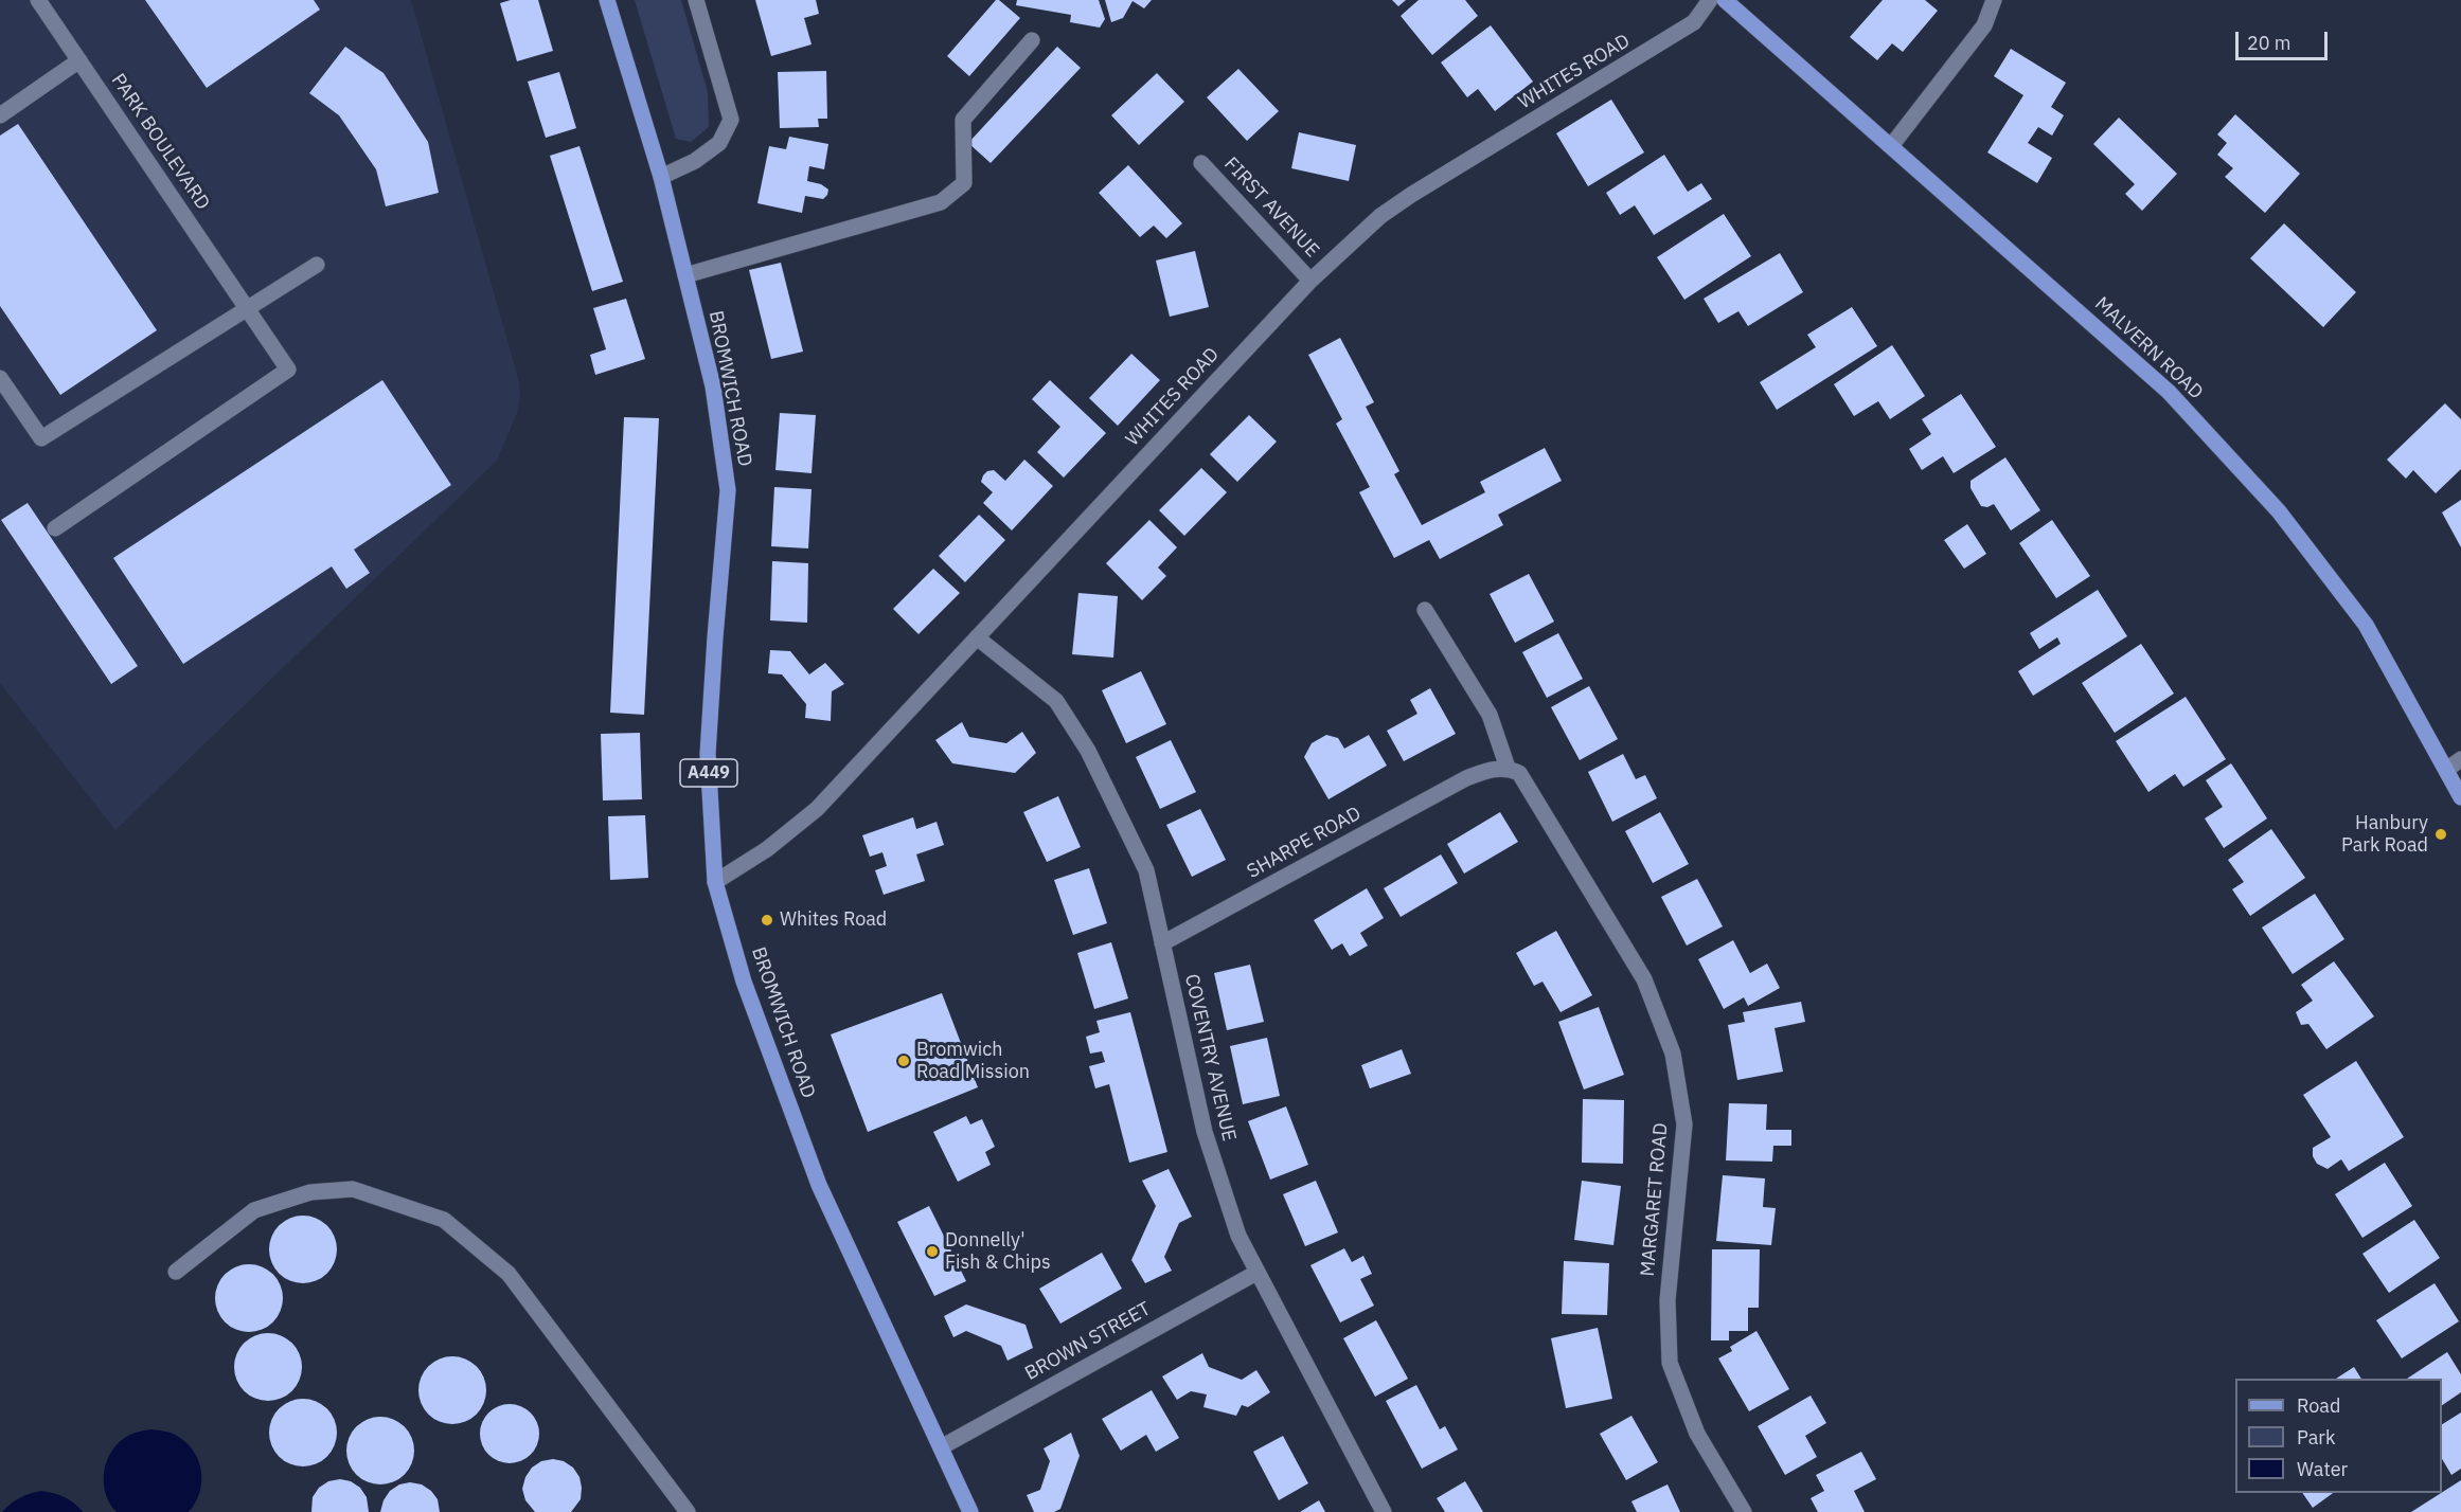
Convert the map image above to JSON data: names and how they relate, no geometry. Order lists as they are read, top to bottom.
{
  "streets": {
    "main road": ["MALVERN ROAD", "BROMWICH ROAD", "A449"],
    "street": [
      "WHITES ROAD",
      "PARK BOULEVARD",
      "FIRST AVENUE",
      "SHARPE ROAD",
      "COVENTRY AVENUE",
      "MARGARET ROAD",
      "BROWN STREET"
    ]
  },
  "crossings": [
    ["WHITES ROAD", "FIRST AVENUE"],
    ["WHITES ROAD", "BROMWICH ROAD"],
    ["WHITES ROAD", "COVENTRY AVENUE"],
    ["BROMWICH ROAD", "BROWN STREET"],
    ["SHARPE ROAD", "COVENTRY AVENUE"],
    ["SHARPE ROAD", "MARGARET ROAD"],
    ["COVENTRY AVENUE", "BROWN STREET"]
  ],
  "places": [
    "Hanbury Park Road",
    "Whites Road",
    "Bromwich Road Mission",
    "Donnelly' Fish & Chips"
  ],
  "legend": ["Road", "Park", "Water"],
  "scale_bar": "20 m"
}
